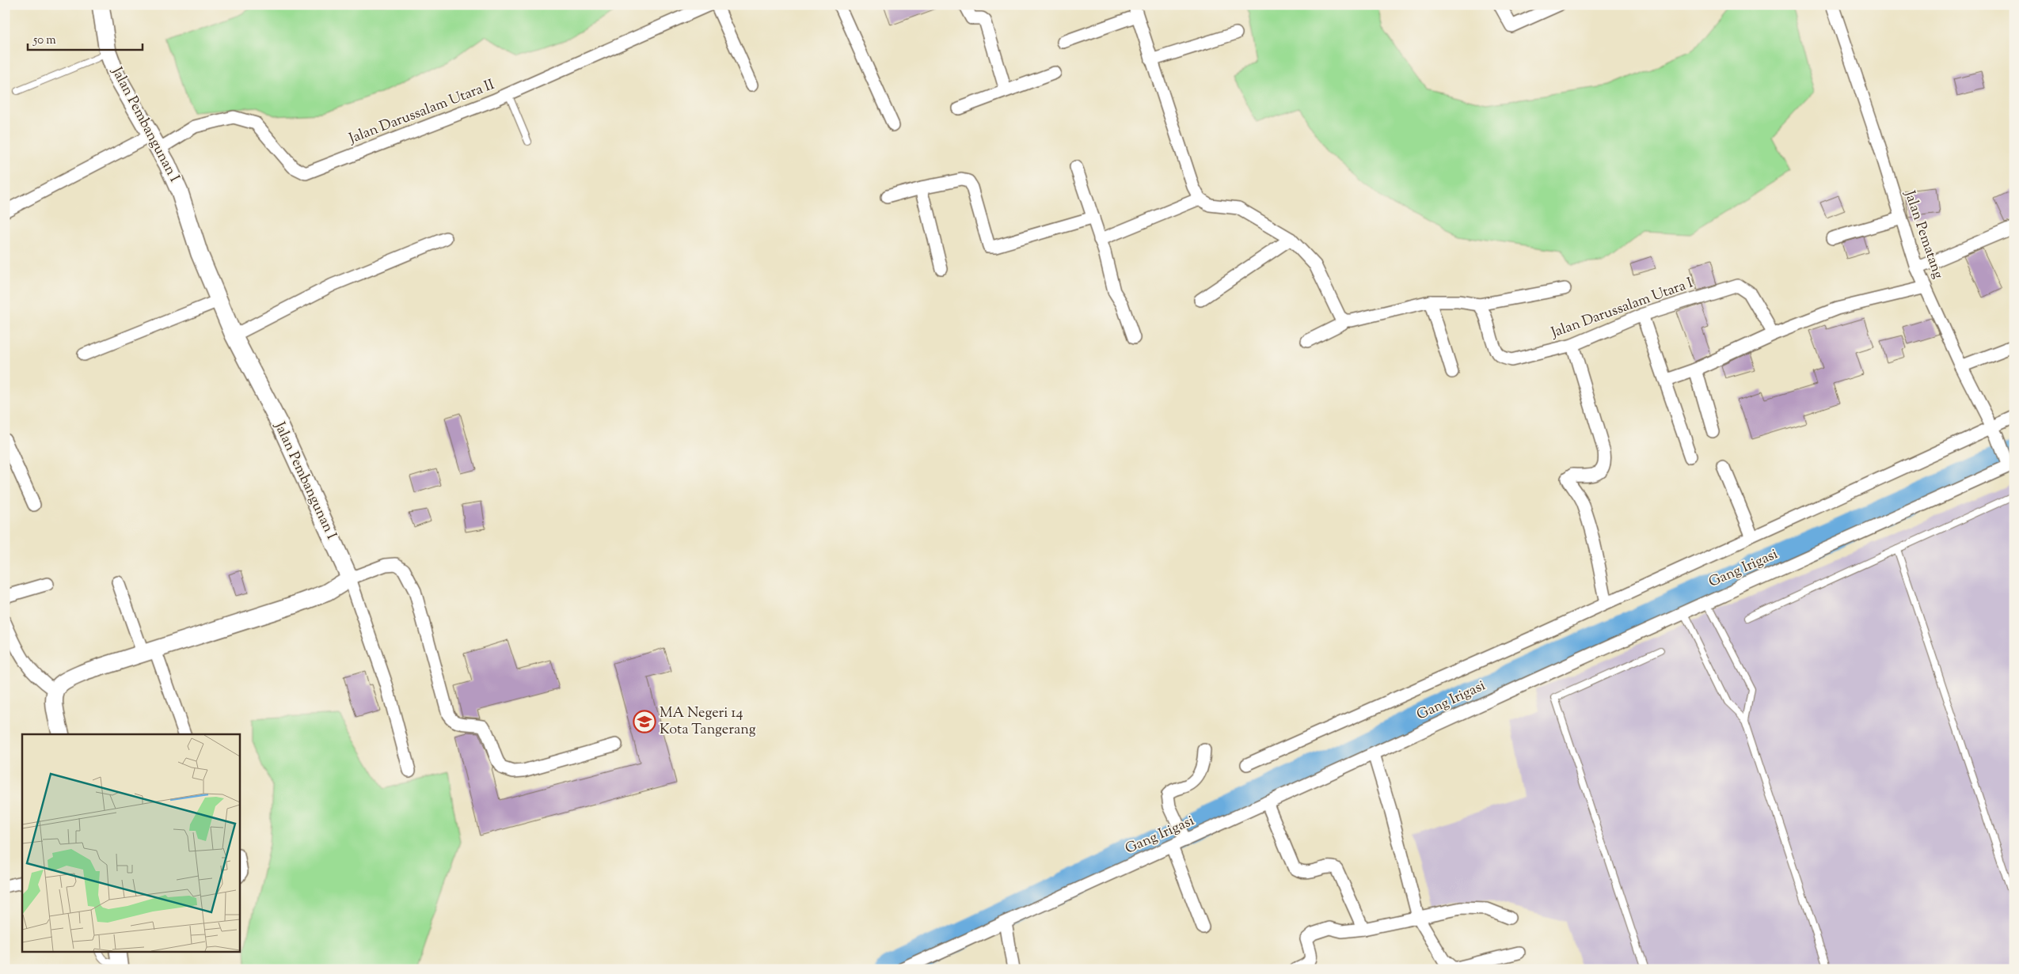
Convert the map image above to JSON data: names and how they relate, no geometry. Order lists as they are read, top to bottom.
{
  "streets": {
    "street": [
      "Jalan Darussalam Utara II",
      "Jalan Pembangunan I",
      "Jalan Pematang",
      "Jalan Darussalam Utara I",
      "Gang Irigasi"
    ]
  },
  "crossings": [
    ["Jalan Darussalam Utara II", "Jalan Pembangunan I"],
    ["Jalan Pematang", "Gang Irigasi"]
  ],
  "places": {
    "school or university": ["MA Negeri 14 Kota Tangerang"]
  },
  "scale_bar": "50 m"
}
